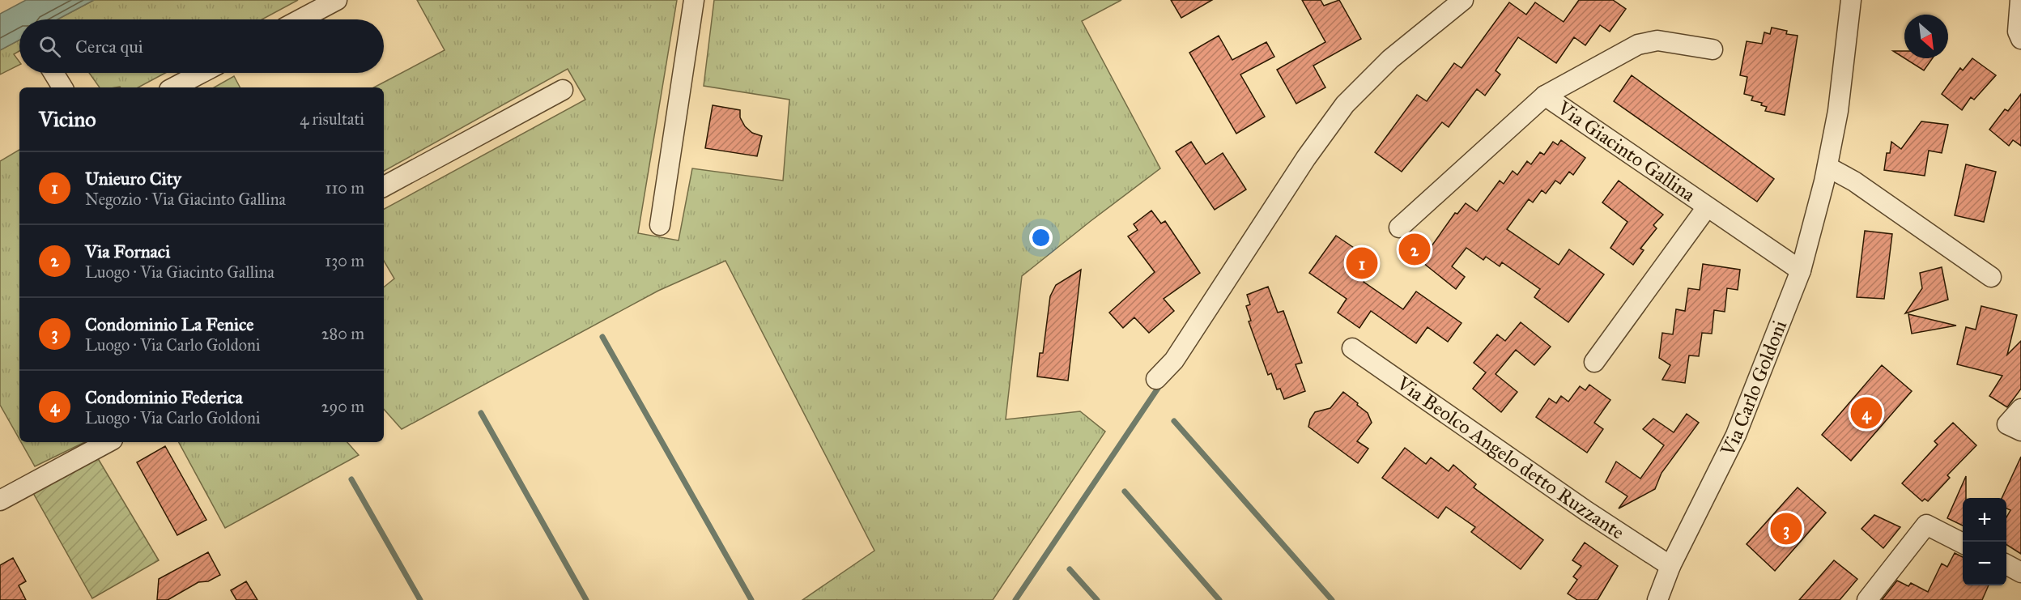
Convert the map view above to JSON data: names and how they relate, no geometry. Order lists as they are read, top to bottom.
{
  "streets": {
    "street": ["Via Giacinto Gallina", "Via Carlo Goldoni", "Via Beolco Angelo detto Ruzzante"]
  },
  "crossings": [
    ["Via Giacinto Gallina", "Via Carlo Goldoni"],
    ["Via Carlo Goldoni", "Via Beolco Angelo detto Ruzzante"]
  ],
  "north": "bottom right",
  "page": {
    "search": "Cerca qui",
    "heading": ["Vicino", "4 risultati"],
    "list": [
      {
        "mark": "1",
        "name": "Unieuro City",
        "note": "Negozio · Via Giacinto Gallina",
        "value": "110 m"
      },
      {
        "mark": "2",
        "name": "Via Fornaci",
        "note": "Luogo · Via Giacinto Gallina",
        "value": "130 m"
      },
      {
        "mark": "3",
        "name": "Condominio La Fenice",
        "note": "Luogo · Via Carlo Goldoni",
        "value": "280 m"
      },
      {
        "mark": "4",
        "name": "Condominio Federica",
        "note": "Luogo · Via Carlo Goldoni",
        "value": "290 m"
      }
    ],
    "pins": [
      "2",
      "1",
      "4",
      "3"
    ],
    "map_buttons": ["+", "−"]
  }
}
